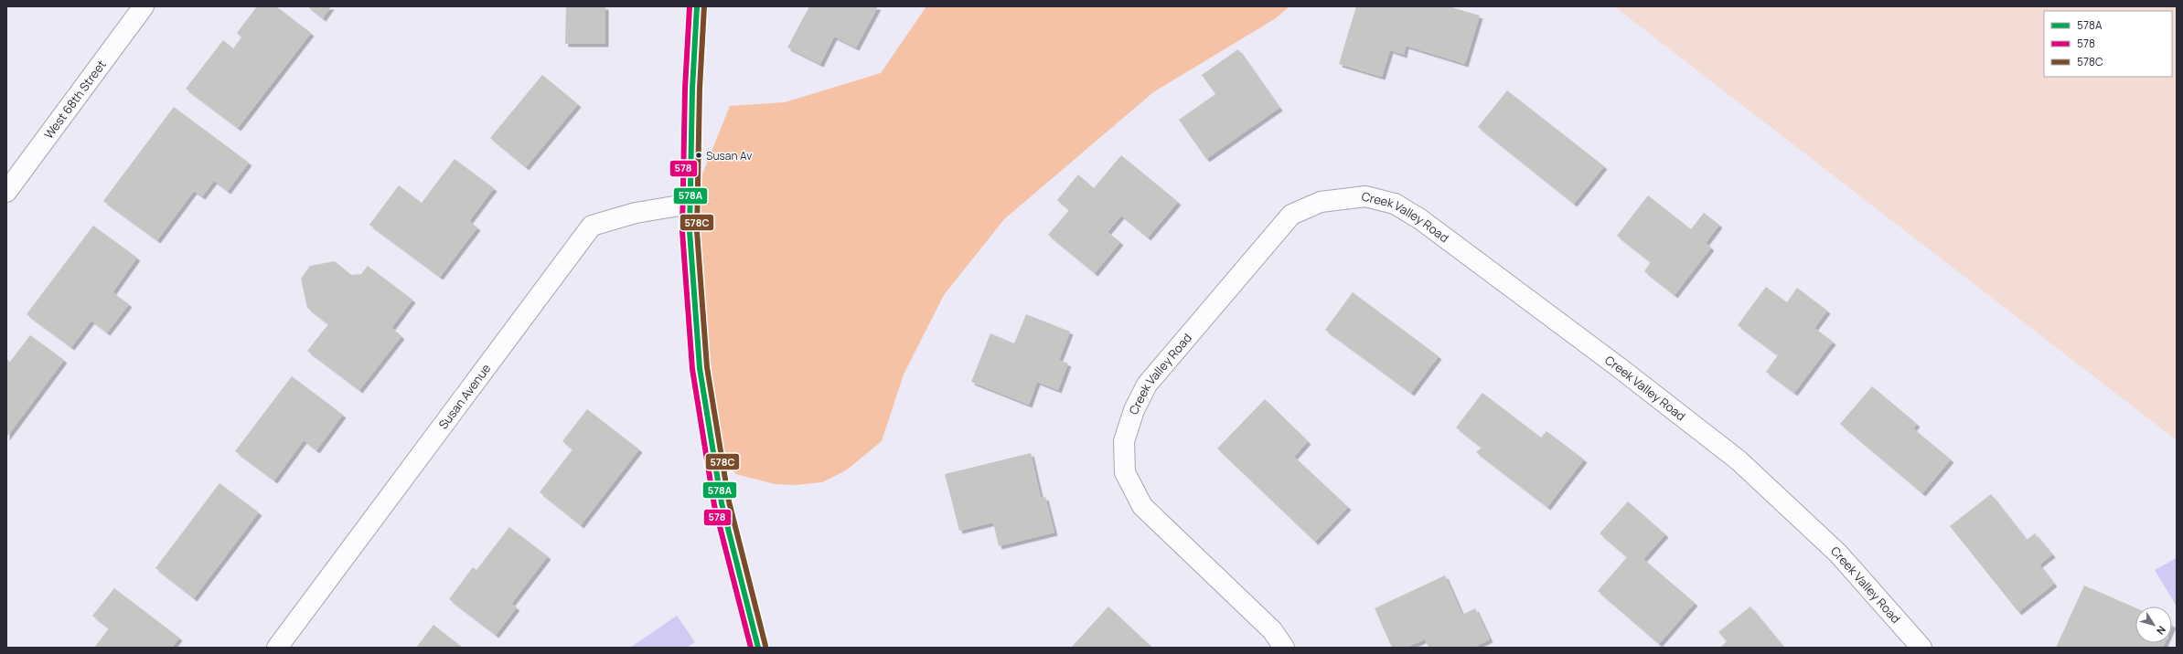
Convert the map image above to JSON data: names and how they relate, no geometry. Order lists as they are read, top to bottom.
{
  "streets": {
    "street": ["West 68th Street", "Creek Valley Road", "Susan Avenue"]
  },
  "places": ["Susan Av"],
  "lines": ["transit line 578A", "transit line 578", "transit line 578C"],
  "legend": ["578A", "578", "578C"],
  "north": "bottom right"
}
